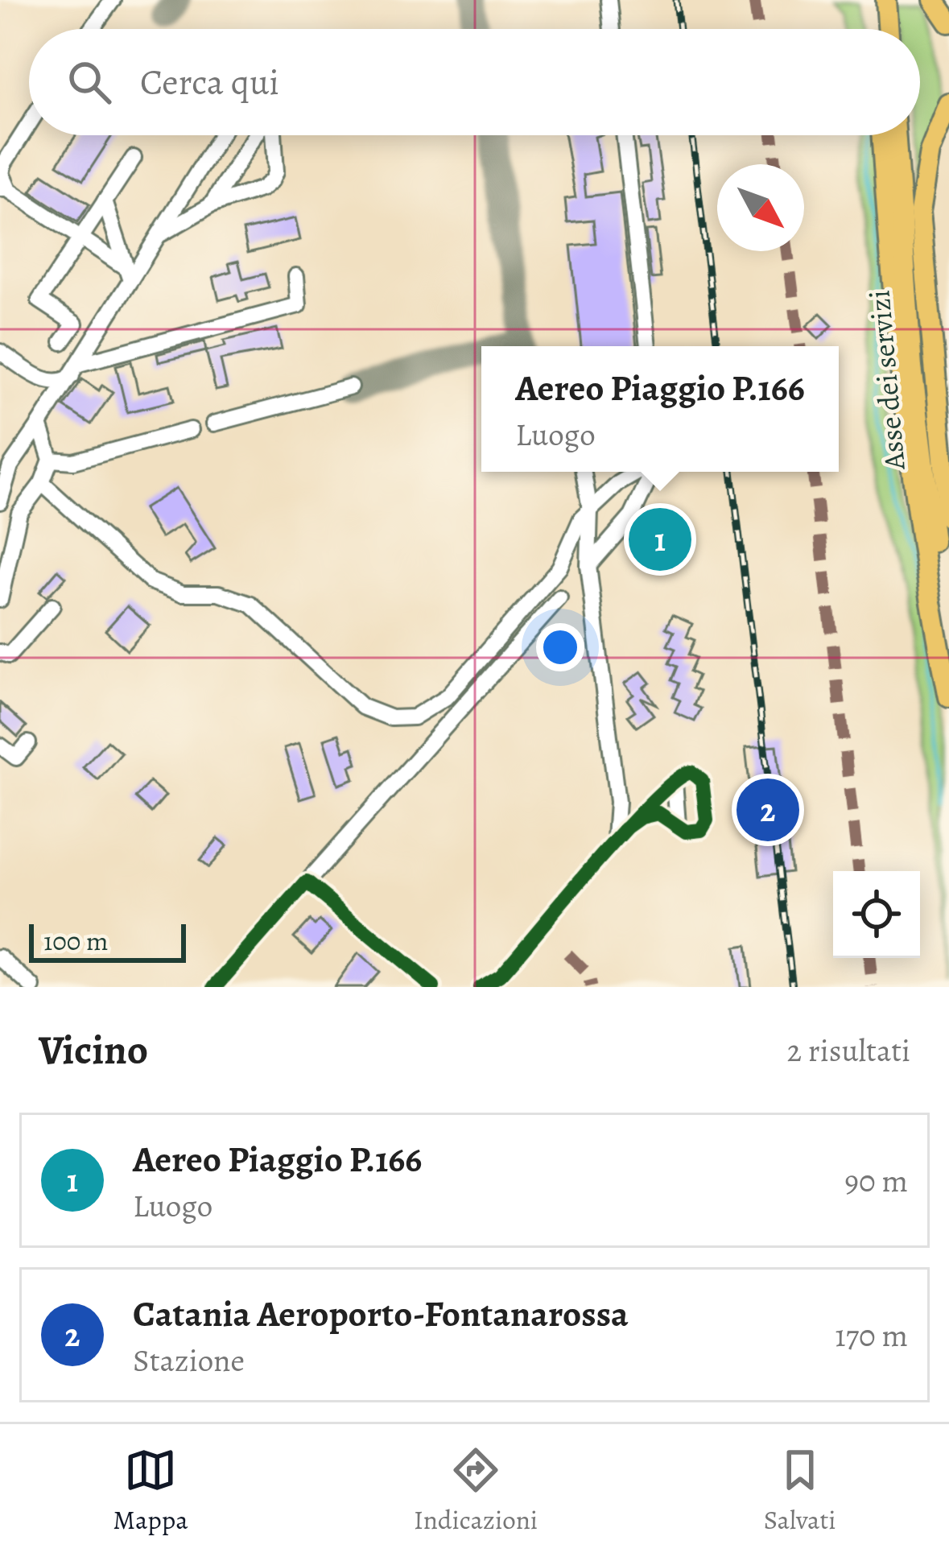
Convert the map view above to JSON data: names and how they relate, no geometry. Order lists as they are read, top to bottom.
{
  "streets": {
    "main road": ["Asse dei servizi"]
  },
  "scale_bar": "100 m",
  "north": "bottom right",
  "page": {
    "search": "Cerca qui",
    "popup": ["Aereo Piaggio P.166", "Luogo"],
    "pins": ["1", "2"],
    "scale": "100 m",
    "heading": ["Vicino", "2 risultati"],
    "list": [
      {
        "mark": "1",
        "name": "Aereo Piaggio P.166",
        "note": "Luogo",
        "value": "90 m"
      },
      {
        "mark": "2",
        "name": "Catania Aeroporto-Fontanarossa",
        "note": "Stazione",
        "value": "170 m"
      }
    ],
    "nav": ["Mappa", "Indicazioni", "Salvati"]
  }
}
